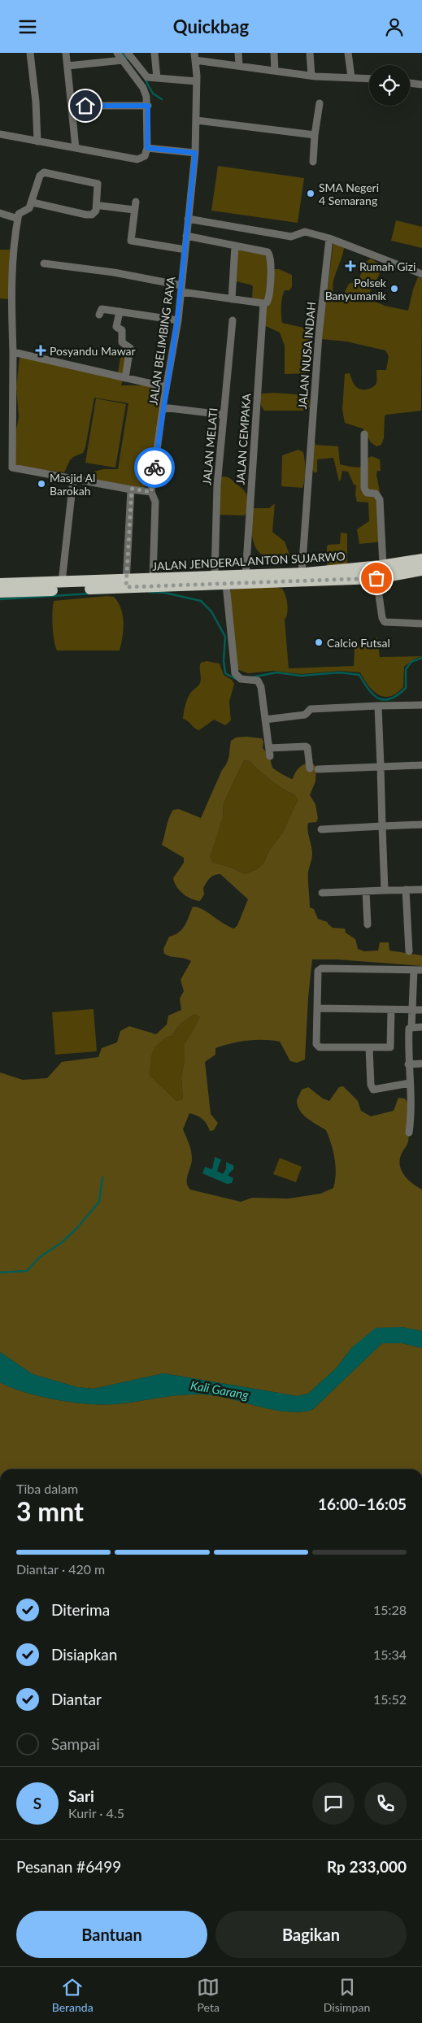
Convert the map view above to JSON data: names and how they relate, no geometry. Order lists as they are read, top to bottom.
{
  "streets": {
    "highway": ["JALAN JENDERAL ANTON SUJARWO"],
    "street": [
      "JALAN BELIMBING RAYA",
      "JALAN NUSA INDAH",
      "JALAN CEMPAKA",
      "JALAN MELATI"
    ]
  },
  "crossings": [
    ["JALAN BELIMBING RAYA", "JALAN JENDERAL ANTON SUJARWO"],
    ["JALAN NUSA INDAH", "JALAN JENDERAL ANTON SUJARWO"],
    ["JALAN CEMPAKA", "JALAN JENDERAL ANTON SUJARWO"],
    ["JALAN MELATI", "JALAN JENDERAL ANTON SUJARWO"]
  ],
  "water": ["Kali Garang"],
  "places": {
    "other": [
      "SMA Negeri 4 Semarang",
      "Polsek Banyumanik",
      "Masjid Al Barokah",
      "Calcio Futsal"
    ],
    "health": ["Rumah Gizi", "Posyandu Mawar"]
  },
  "page": {
    "header": "Quickbag",
    "heading": ["3 mnt", "Tiba dalam", "16:00–16:05"],
    "panel": [
      "Sari",
      "Kurir · 4.5",
      "Pesanan #6499",
      "Rp 233,000"
    ],
    "bar": "Diantar · 420 m",
    "list": [
      ["Diterima", "15:28"],
      ["Disiapkan", "15:34"],
      ["Diantar", "15:52"],
      "Sampai"
    ],
    "round": "S",
    "buttons": ["Bantuan", "Bagikan"],
    "tabs": ["Beranda", "Peta", "Disimpan"]
  }
}
